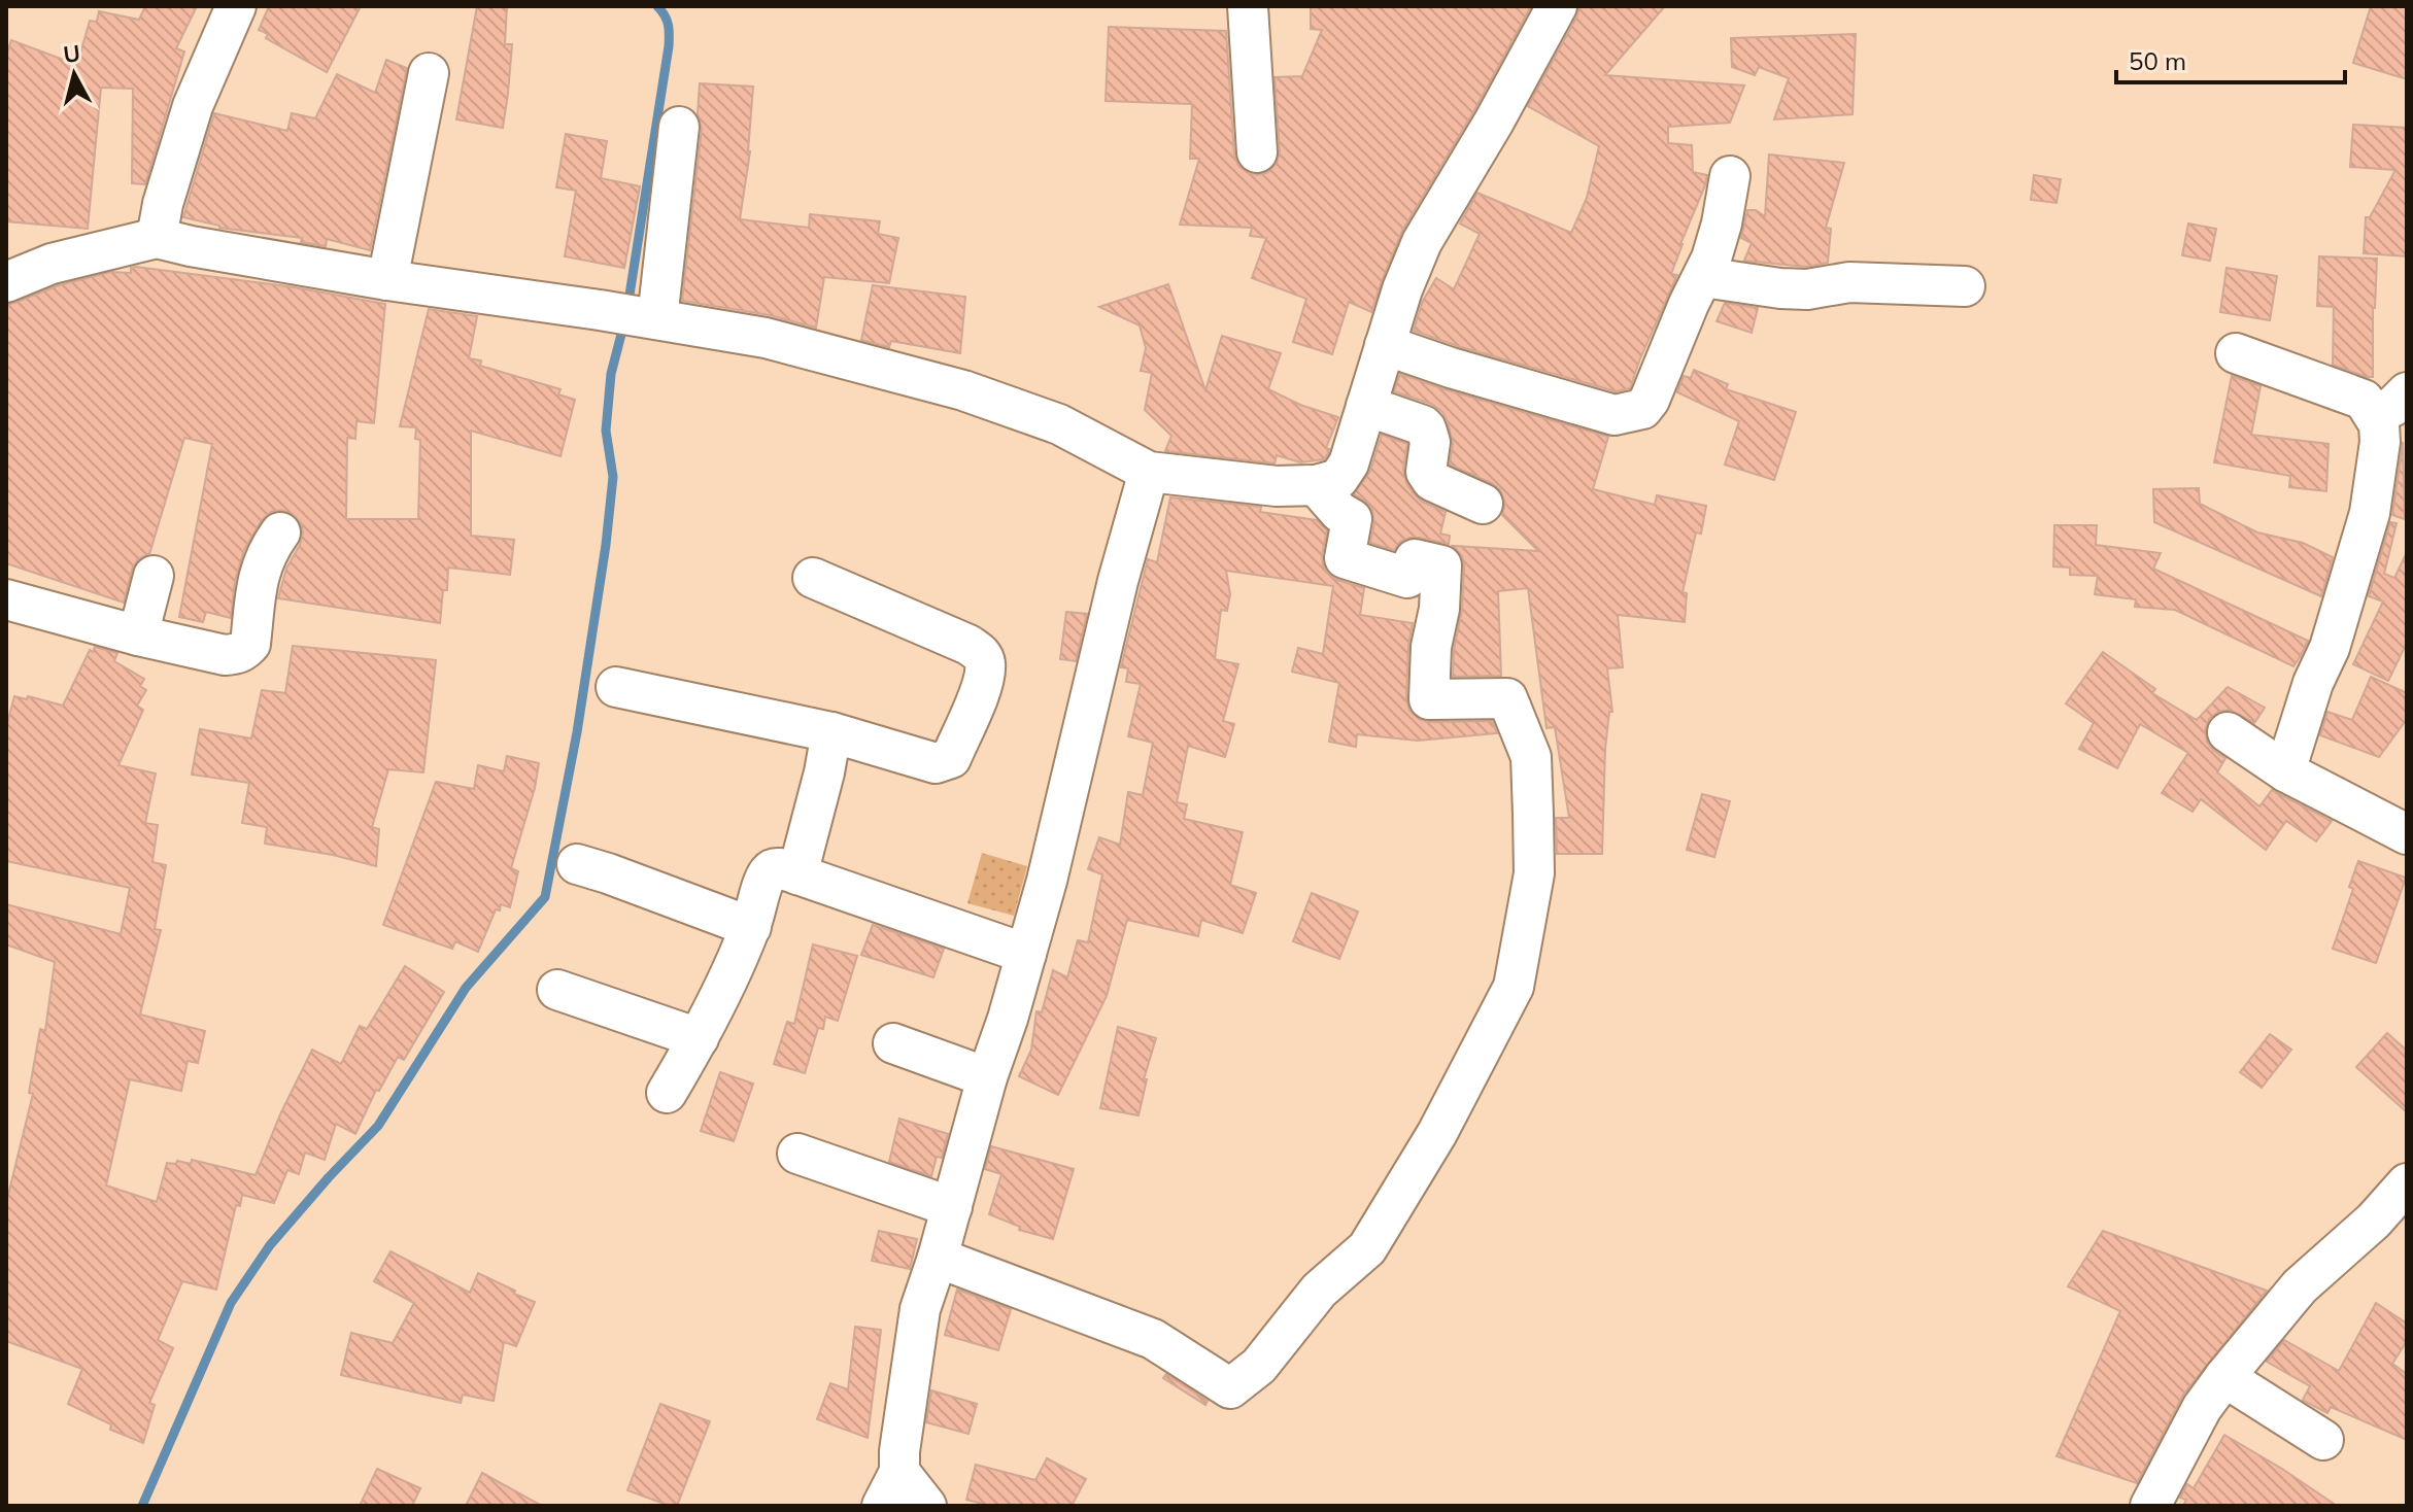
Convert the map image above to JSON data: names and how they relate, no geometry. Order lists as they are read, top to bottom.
{
  "scale_bar": "50 m",
  "north": "top"
}
